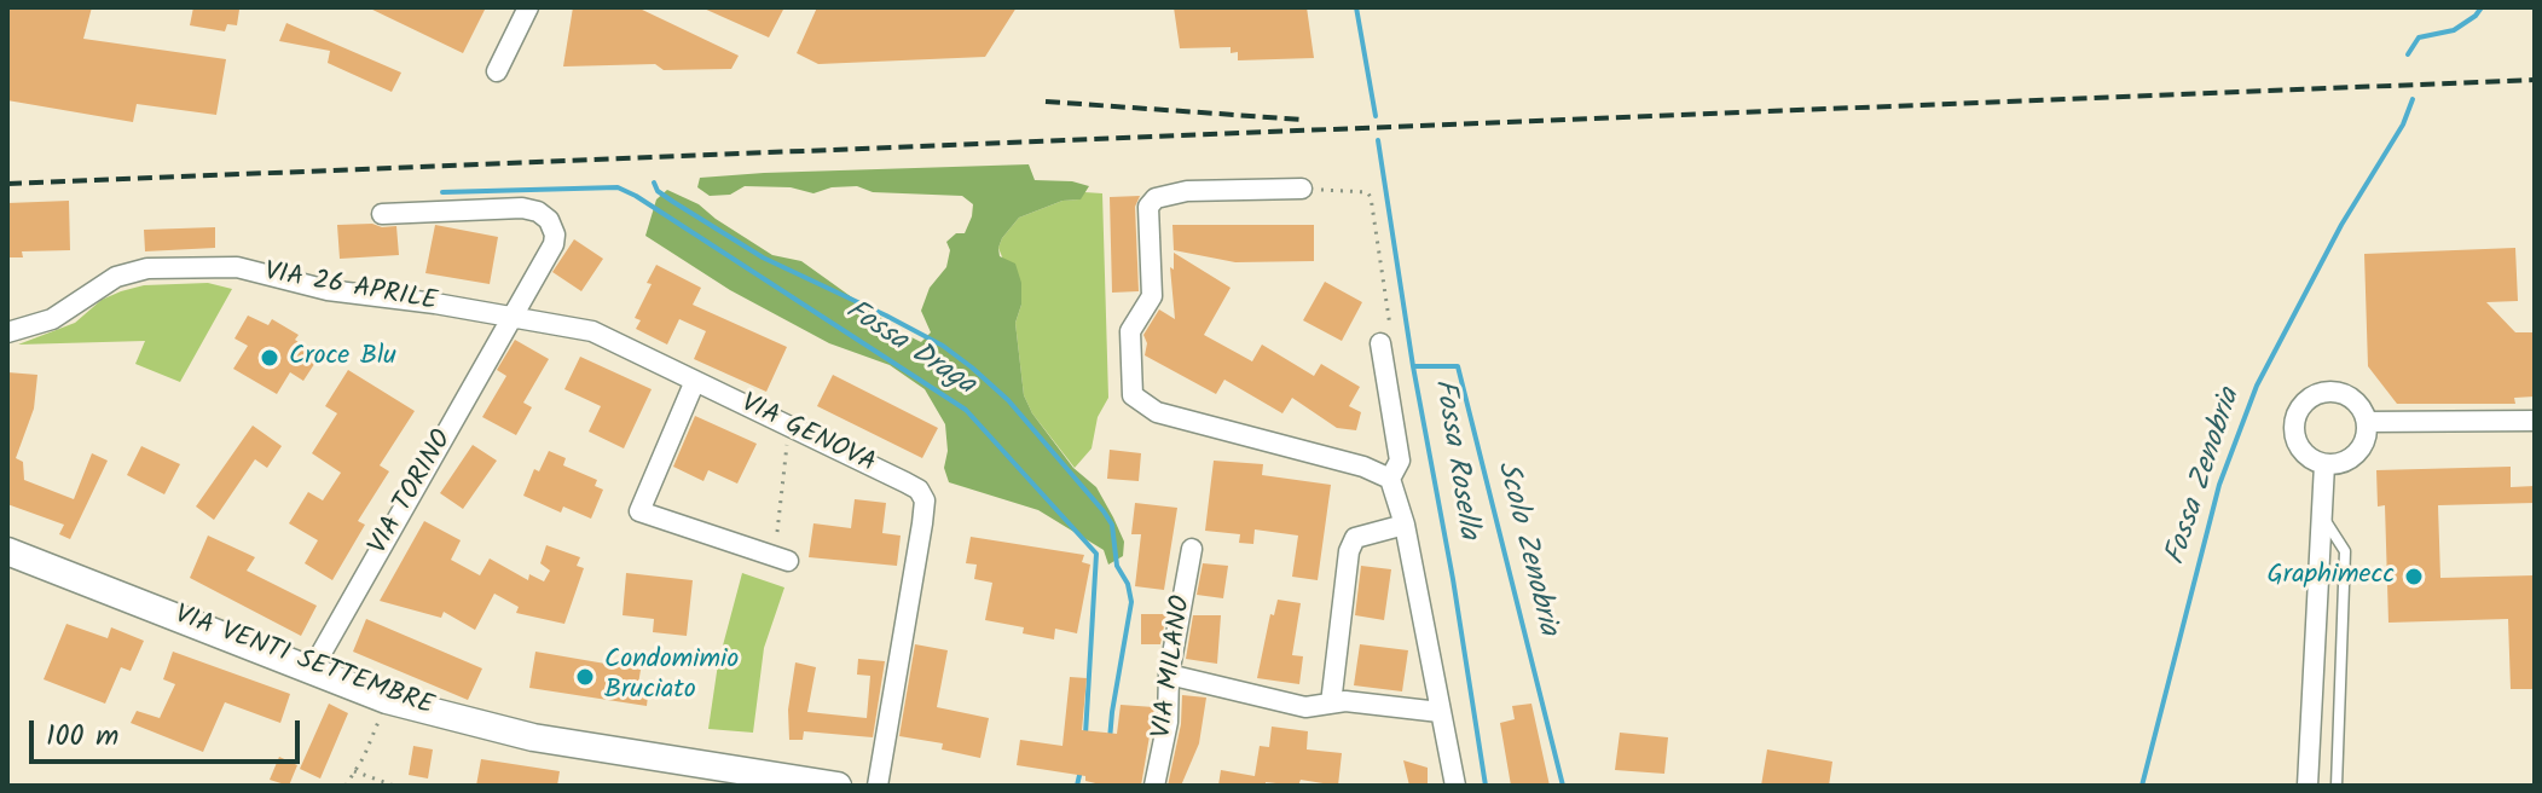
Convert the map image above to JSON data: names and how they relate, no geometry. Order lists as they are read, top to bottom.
{
  "streets": {
    "main road": ["VIA VENTI SETTEMBRE"],
    "street": [
      "VIA 26 APRILE",
      "VIA GENOVA",
      "VIA TORINO",
      "VIA MILANO"
    ]
  },
  "crossings": [
    ["VIA 26 APRILE", "VIA GENOVA"],
    ["VIA 26 APRILE", "VIA TORINO"],
    ["VIA TORINO", "VIA VENTI SETTEMBRE"]
  ],
  "water": [
    "Fossa Draga",
    "Fossa Rosella",
    "Fossa Zenobria",
    "Scolo Zenobria"
  ],
  "places": ["Croce Blu", "Graphimecc", "Condomimio Bruciato"],
  "scale_bar": "100 m"
}
